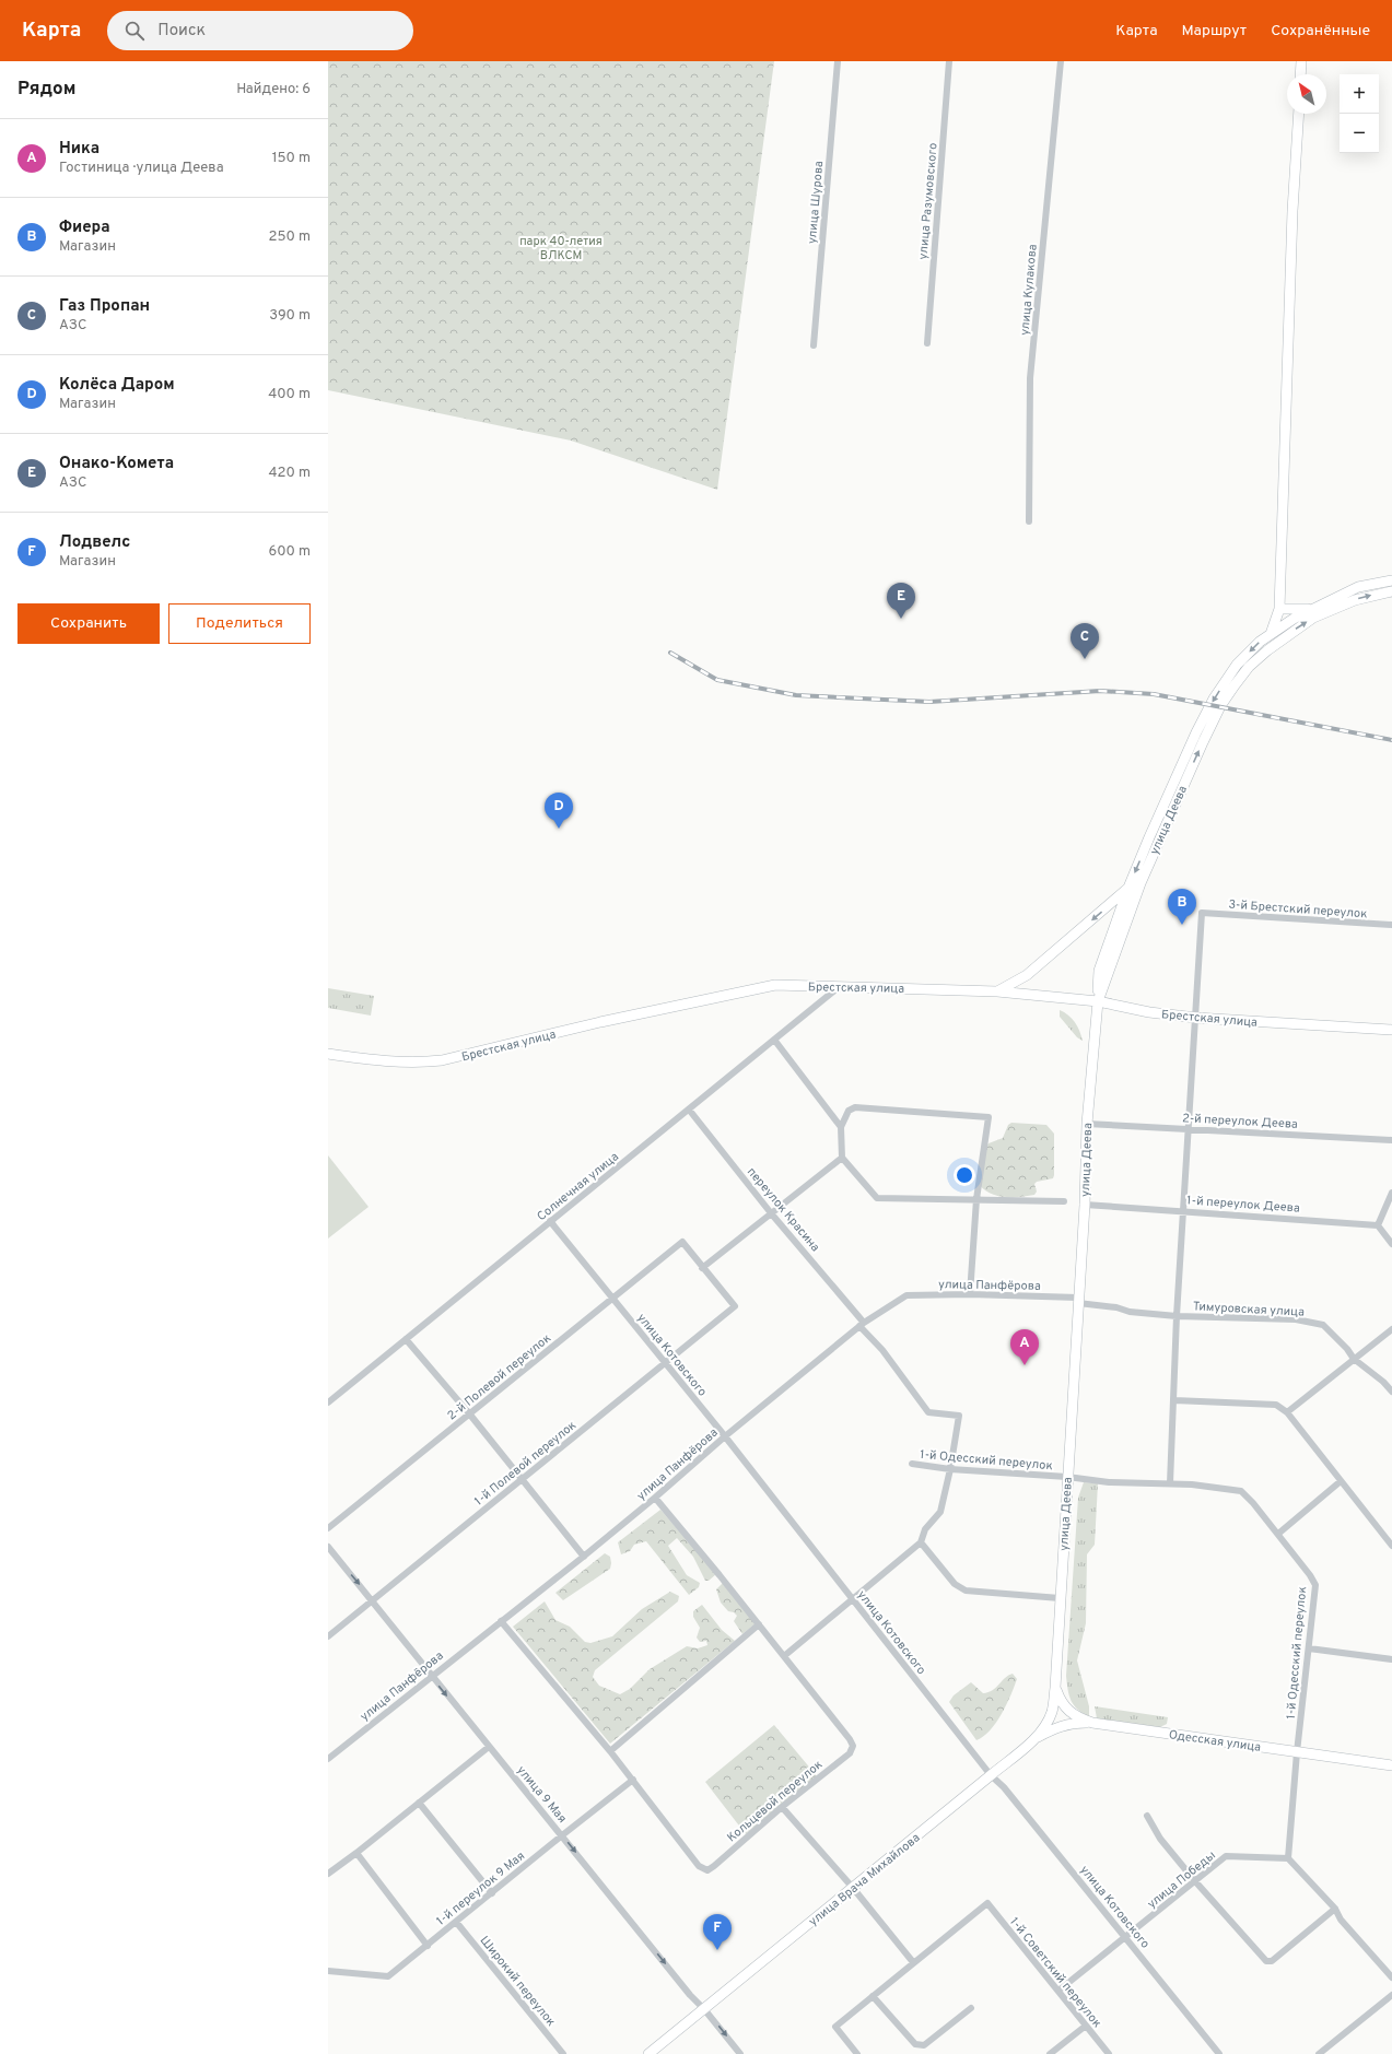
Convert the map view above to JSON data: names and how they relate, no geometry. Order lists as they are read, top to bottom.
{
  "streets": {
    "main road": [
      "улица Деева",
      "Брестская улица",
      "Одесская улица",
      "улица Врача Михайлова"
    ],
    "street": [
      "улица Разумовского",
      "улица Шурова",
      "улица Кулакова",
      "3-й Брестский переулок",
      "2-й переулок Деева",
      "Солнечная улица",
      "1-й переулок Деева",
      "переулок Красина",
      "улица Панфёрова",
      "Тимуровская улица",
      "улица Котовского",
      "2-й Полевой переулок",
      "1-й Одесский переулок",
      "1-й Полевой переулок",
      "улица 9 Мая",
      "Кольцевой переулок",
      "улица Победы",
      "1-й переулок 9 Мая",
      "1-й Советский переулок",
      "Широкий переулок"
    ]
  },
  "crossings": [
    ["улица Деева", "Брестская улица"],
    ["улица Деева", "2-й переулок Деева"],
    ["улица Деева", "1-й переулок Деева"],
    ["улица Деева", "улица Панфёрова"],
    ["улица Деева", "Тимуровская улица"],
    ["улица Деева", "1-й Одесский переулок"],
    ["улица Деева", "Одесская улица"],
    ["улица Деева", "улица Врача Михайлова"],
    ["3-й Брестский переулок", "Брестская улица"],
    ["Брестская улица", "Солнечная улица"],
    ["Солнечная улица", "переулок Красина"],
    ["Солнечная улица", "улица Котовского"],
    ["переулок Красина", "улица Панфёрова"],
    ["переулок Красина", "1-й Одесский переулок"],
    ["улица Панфёрова", "Тимуровская улица"],
    ["улица Панфёрова", "улица Котовского"],
    ["улица Панфёрова", "улица 9 Мая"],
    ["улица Панфёрова", "Кольцевой переулок"],
    ["улица Котовского", "2-й Полевой переулок"],
    ["улица Котовского", "1-й Полевой переулок"],
    ["улица Котовского", "улица Врача Михайлова"],
    ["улица Котовского", "улица Победы"],
    ["2-й Полевой переулок", "1-й Полевой переулок"],
    ["1-й Одесский переулок", "Одесская улица"],
    ["1-й Одесский переулок", "улица Победы"],
    ["1-й Полевой переулок", "улица 9 Мая"],
    ["Одесская улица", "улица Врача Михайлова"],
    ["улица 9 Мая", "улица Врача Михайлова"],
    ["улица 9 Мая", "1-й переулок 9 Мая"],
    ["Кольцевой переулок", "1-й переулок 9 Мая"],
    ["улица Победы", "1-й Советский переулок"],
    ["1-й переулок 9 Мая", "Широкий переулок"]
  ],
  "one_way": ["улица 9 Мая"],
  "parks": ["парк 40-летия ВЛКСМ"],
  "north": "top left",
  "page": {
    "header": "Карта",
    "search": "Поиск",
    "nav": ["Карта", "Маршрут", "Сохранённые"],
    "heading": ["Рядом", "Найдено: 6"],
    "map_buttons": ["+", "−"],
    "list": [
      {
        "mark": "A",
        "name": "Ника",
        "note": "Гостиница · улица Деева",
        "value": "150 m"
      },
      {
        "mark": "B",
        "name": "Фиера",
        "note": "Магазин",
        "value": "250 m"
      },
      {
        "mark": "C",
        "name": "Газ Пропан",
        "note": "АЗС",
        "value": "390 m"
      },
      {
        "mark": "D",
        "name": "Колёса Даром",
        "note": "Магазин",
        "value": "400 m"
      },
      {
        "mark": "E",
        "name": "Онако-Комета",
        "note": "АЗС",
        "value": "420 m"
      },
      {
        "mark": "F",
        "name": "Лодвелс",
        "note": "Магазин",
        "value": "600 m"
      }
    ],
    "pins": [
      "E",
      "C",
      "D",
      "B",
      "A",
      "F"
    ],
    "buttons": ["Сохранить", "Поделиться"]
  }
}
